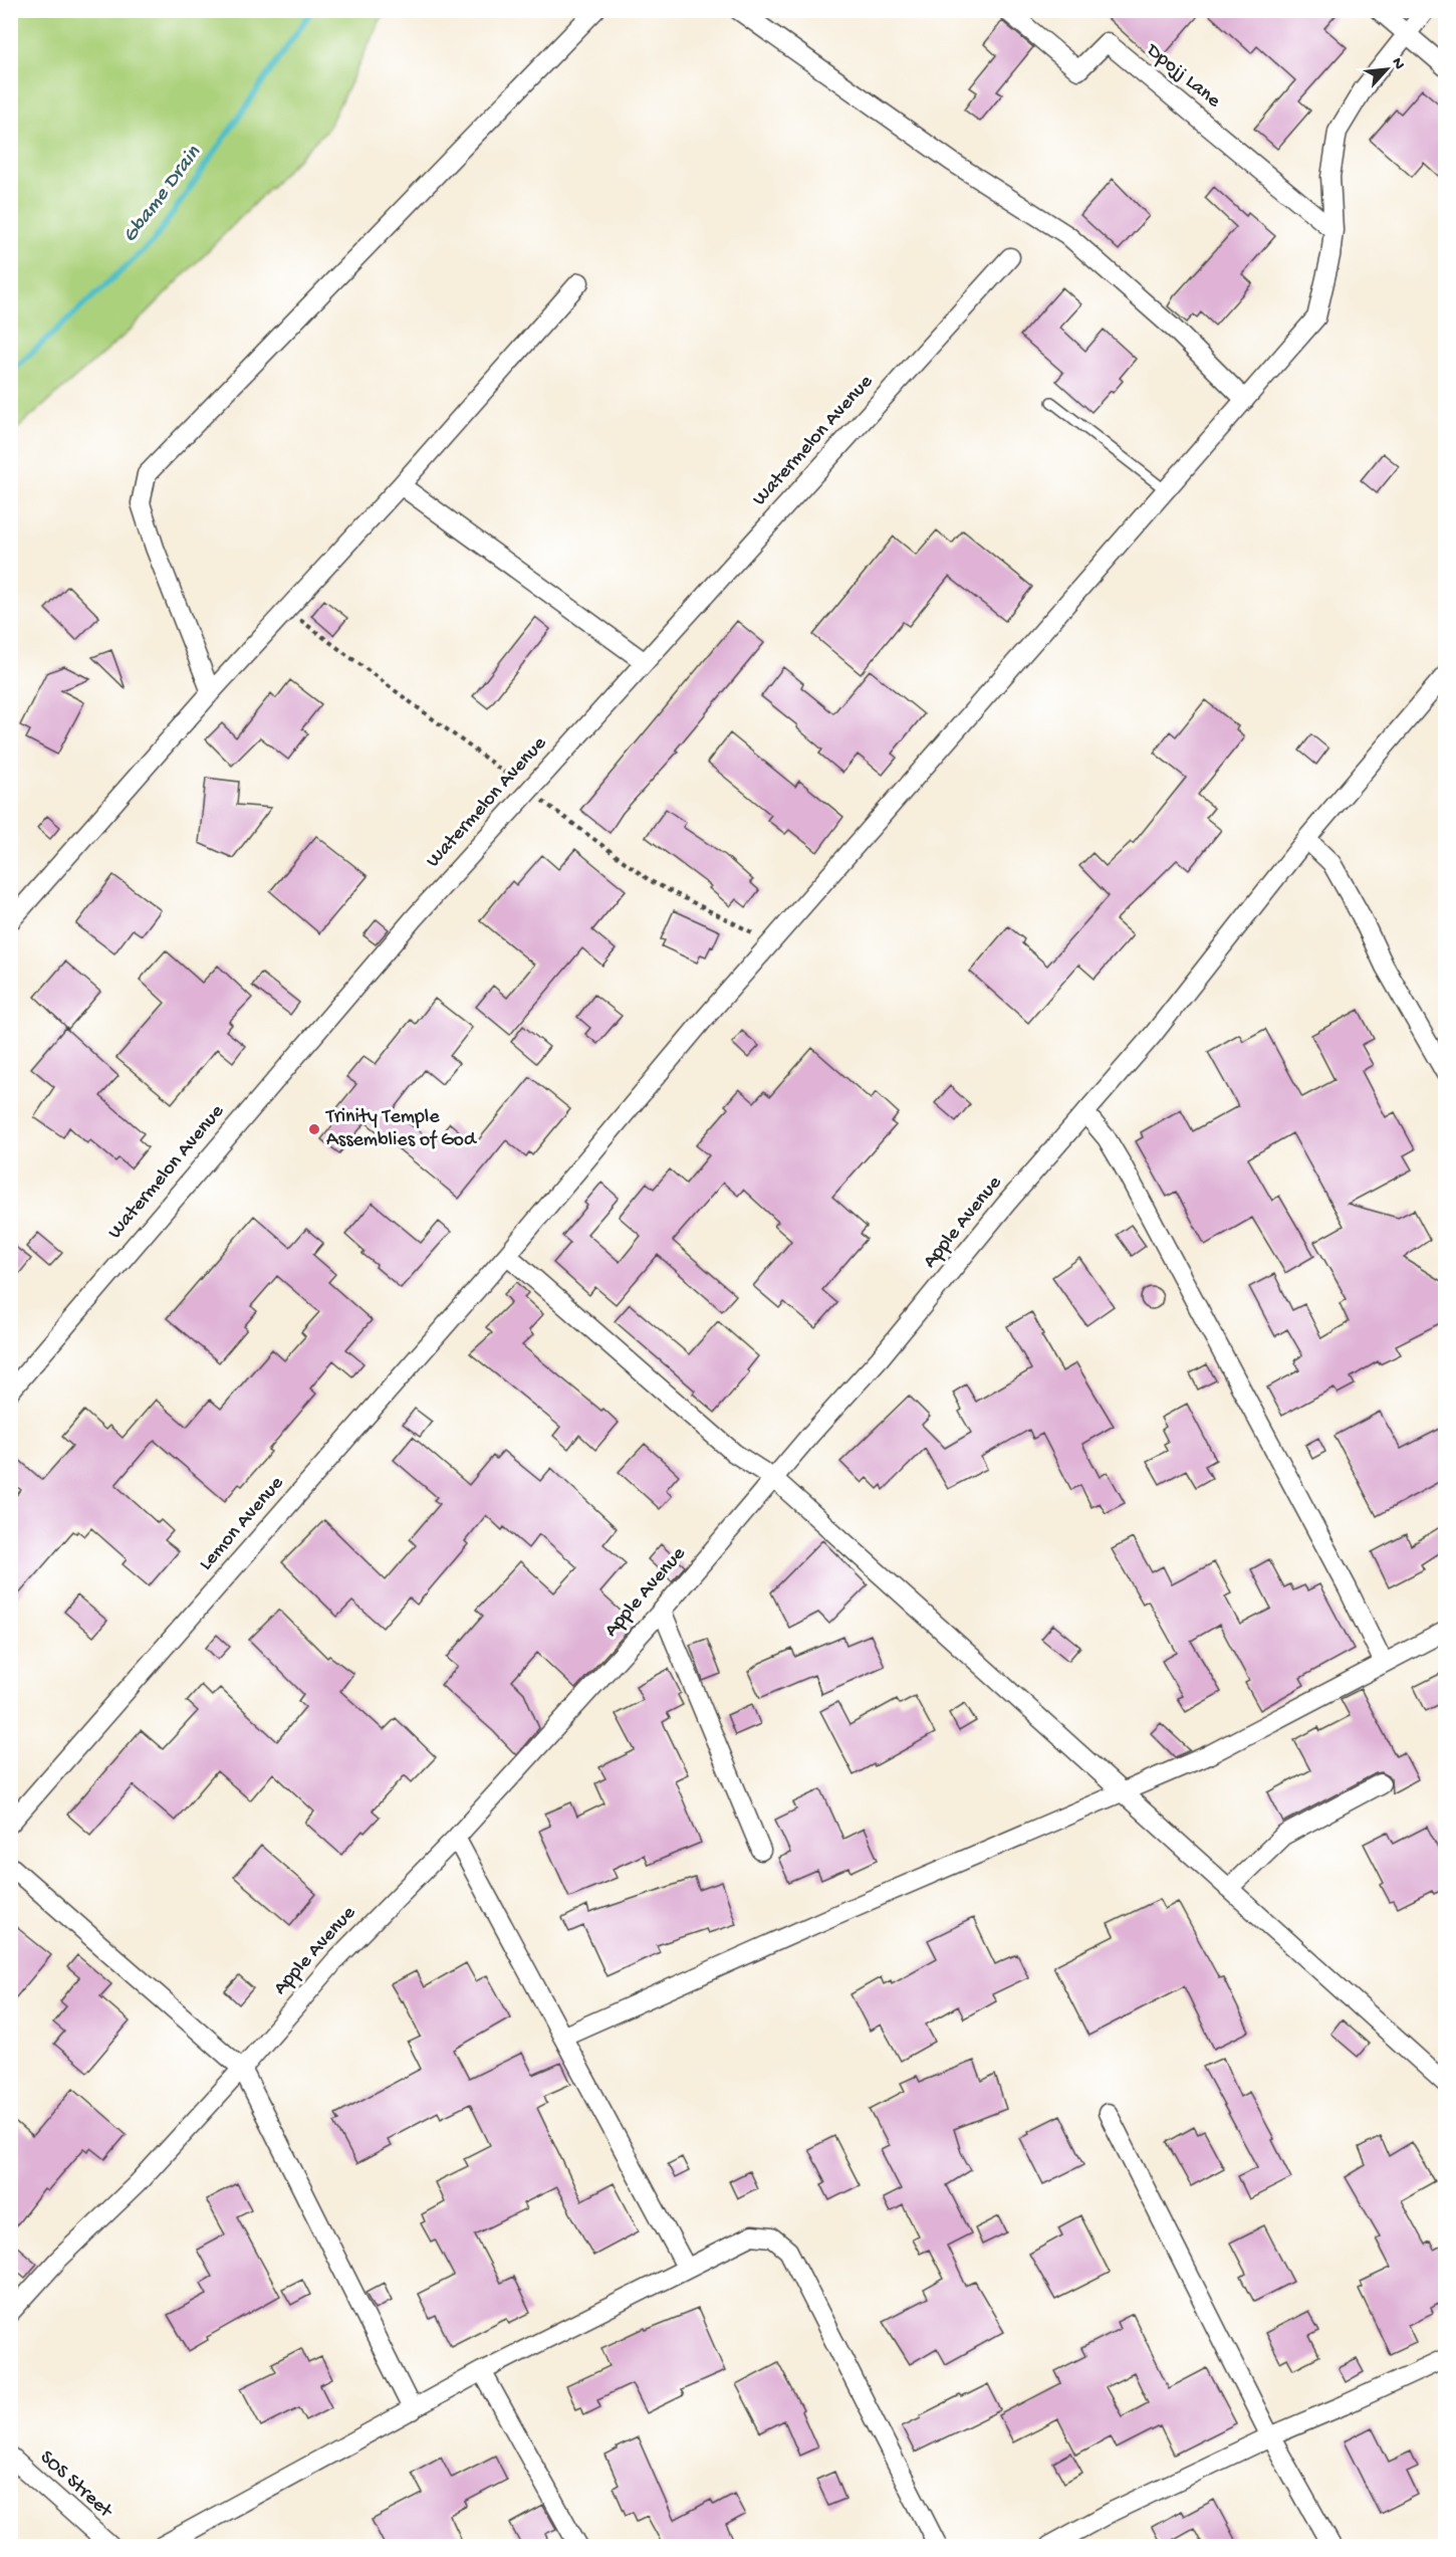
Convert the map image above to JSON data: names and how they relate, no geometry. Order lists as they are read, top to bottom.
{
  "streets": {
    "street": [
      "Dpojj Lane",
      "Watermelon Avenue",
      "Apple Avenue",
      "Lemon Avenue",
      "SOS Street"
    ]
  },
  "crossings": [
    ["Dpojj Lane", "Lemon Avenue"]
  ],
  "water": ["Gbame Drain"],
  "places": ["Trinity Temple Assemblies of God"],
  "north": "top right"
}
